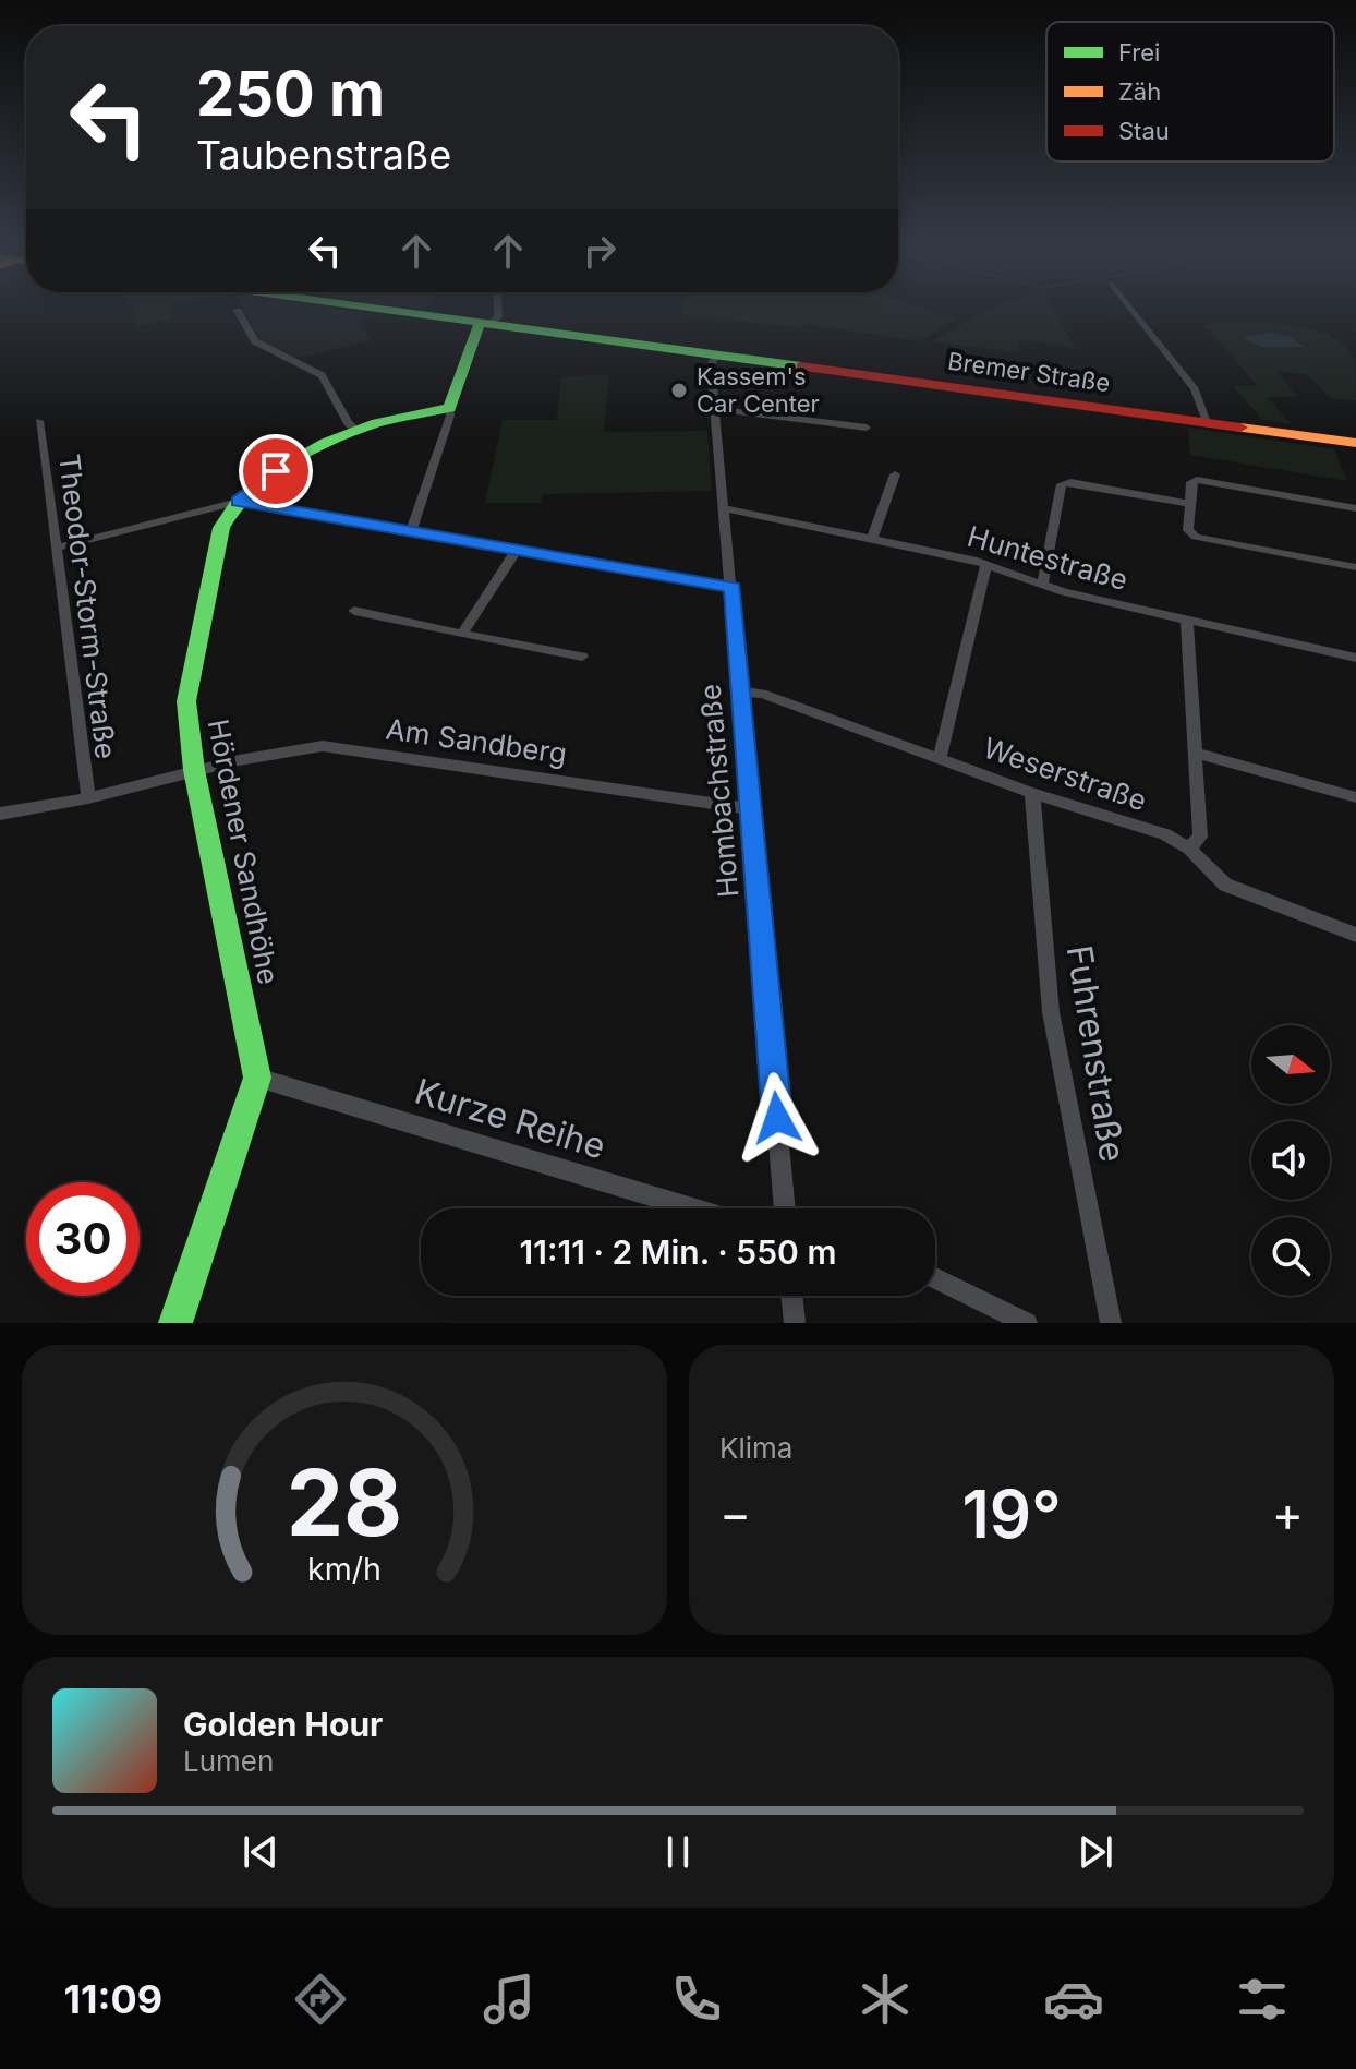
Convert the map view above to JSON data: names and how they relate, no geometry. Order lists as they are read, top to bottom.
{
  "streets": {
    "main road": ["Bremer Straße", "Hördener Sandhöhe"],
    "street": [
      "Huntestraße",
      "Theodor-Storm-Straße",
      "Am Sandberg",
      "Weserstraße",
      "Hombachstraße",
      "Fuhrenstraße",
      "Kurze Reihe"
    ]
  },
  "crossings": [
    ["Bremer Straße", "Hombachstraße"],
    ["Huntestraße", "Hombachstraße"],
    ["Theodor-Storm-Straße", "Am Sandberg"],
    ["Am Sandberg", "Hombachstraße"],
    ["Am Sandberg", "Hördener Sandhöhe"],
    ["Weserstraße", "Hombachstraße"],
    ["Weserstraße", "Fuhrenstraße"],
    ["Hördener Sandhöhe", "Kurze Reihe"]
  ],
  "places": ["Kassem's Car Center"],
  "legend": ["Frei", "Zäh", "Stau"],
  "north": "right",
  "page": {
    "turn": ["250 m", "Taubenstraße"],
    "limit": "30",
    "trip": "11:11 · 2 Min. · 550 m",
    "tile": "Klima",
    "heat": ["−", "19°", "+"],
    "song": ["Golden Hour", "Lumen"],
    "tabs": "11:09",
    "gauge": ["28", "km/h"]
  }
}
